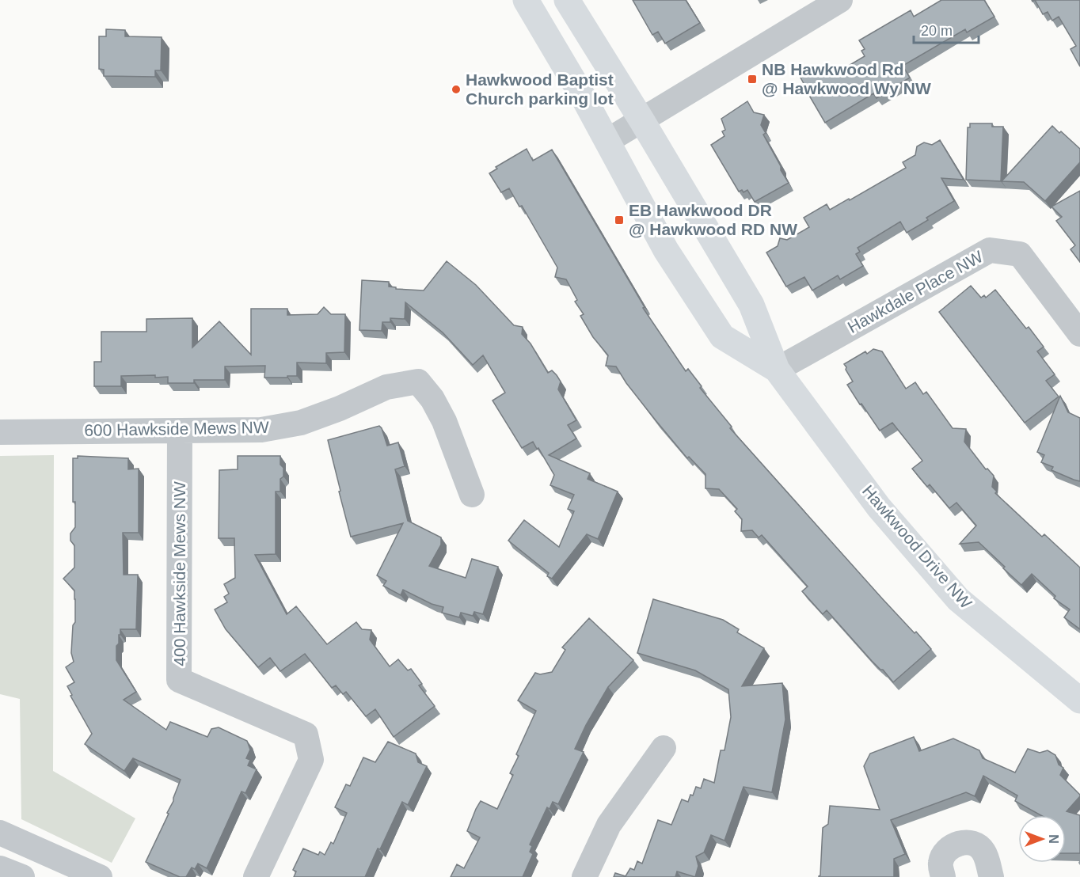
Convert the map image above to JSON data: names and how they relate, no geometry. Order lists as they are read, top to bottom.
{
  "streets": {
    "street": [
      "Hawkdale Place NW",
      "600 Hawkside Mews NW",
      "Hawkwood Drive NW",
      "400 Hawkside Mews NW"
    ]
  },
  "crossings": [
    ["Hawkdale Place NW", "Hawkwood Drive NW"],
    ["600 Hawkside Mews NW", "400 Hawkside Mews NW"]
  ],
  "places": {
    "transit": ["NB Hawkwood Rd @ Hawkwood Wy NW", "EB Hawkwood DR @ Hawkwood RD NW"],
    "other": ["Hawkwood Baptist Church parking lot"]
  },
  "scale_bar": "20 m",
  "north": "right"
}
